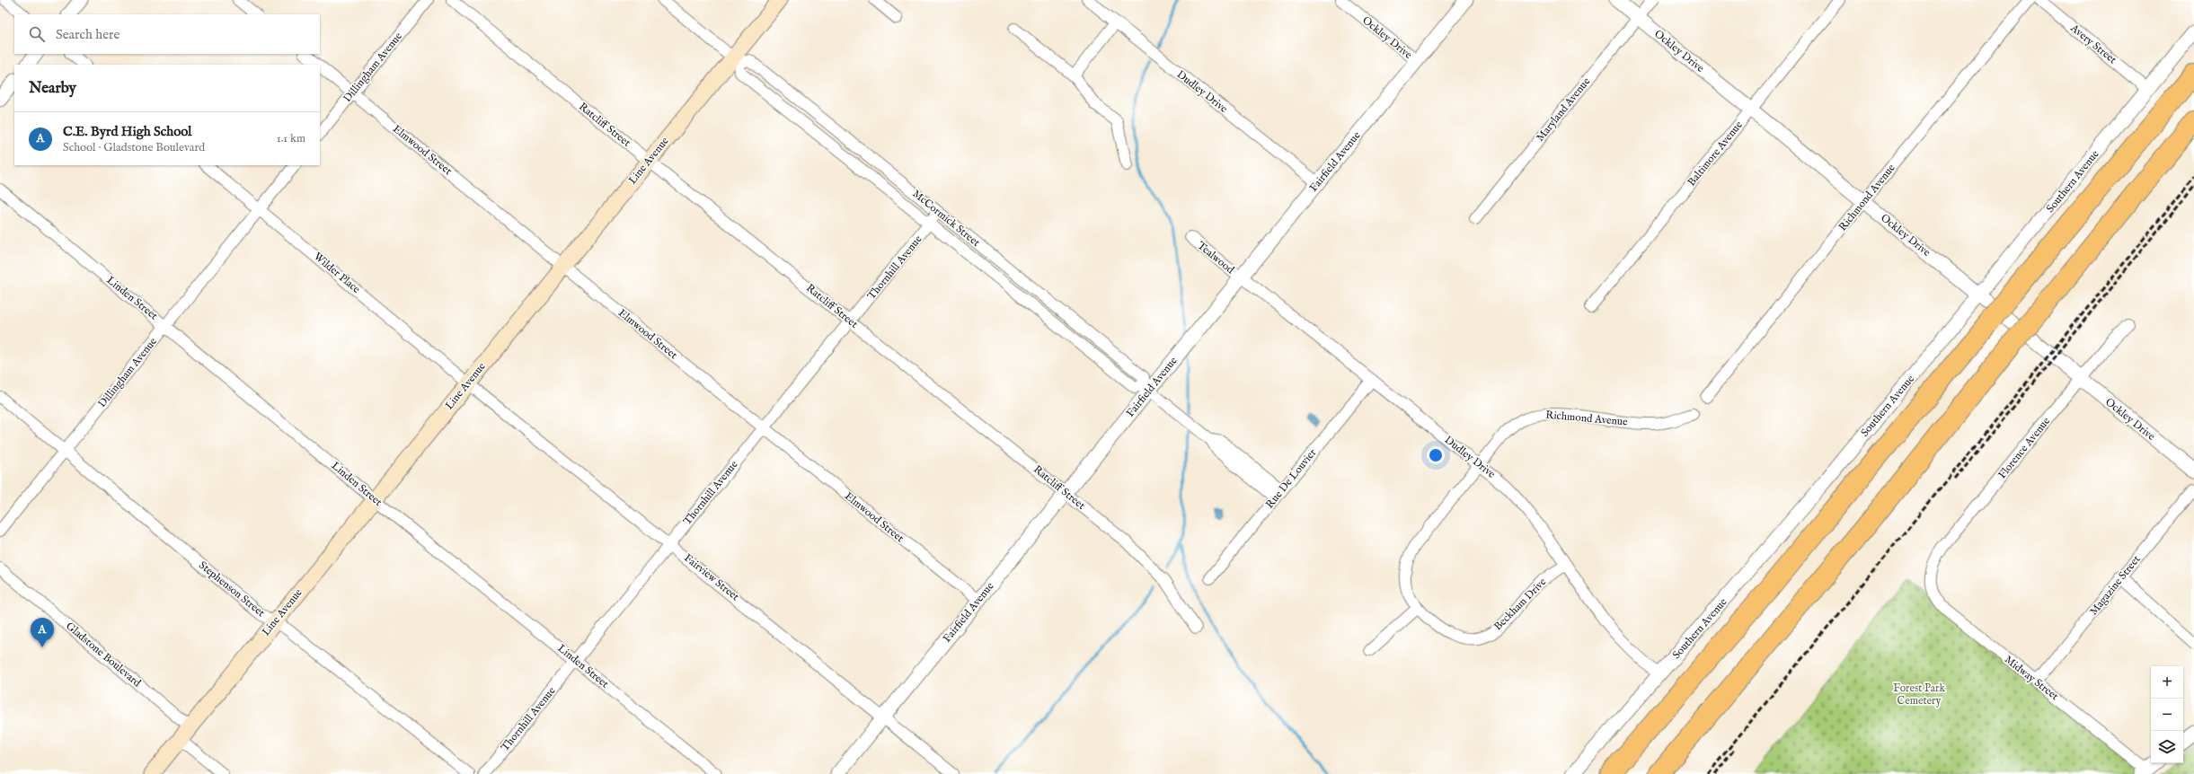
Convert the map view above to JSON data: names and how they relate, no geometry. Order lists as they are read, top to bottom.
{
  "streets": {
    "main road": ["Line Avenue"],
    "street": [
      "Ockley Drive",
      "Avery Street",
      "Dillingham Avenue",
      "Dudley Drive",
      "Maryland Avenue",
      "Ratcliff Street",
      "Elmwood Street",
      "Baltimore Avenue",
      "Fairfield Avenue",
      "Southern Avenue",
      "Richmond Avenue",
      "McCormick Street",
      "Tealwood",
      "Thornhill Avenue",
      "Wilder Place",
      "Linden Street",
      "Florence Avenue",
      "Rue De Louvier",
      "Fairview Street",
      "Magazine Street",
      "Stephenson Street",
      "Beckham Drive",
      "Gladstone Boulevard",
      "Midway Street"
    ]
  },
  "crossings": [
    ["Ockley Drive", "Maryland Avenue"],
    ["Ockley Drive", "Baltimore Avenue"],
    ["Ockley Drive", "Fairfield Avenue"],
    ["Ockley Drive", "Southern Avenue"],
    ["Ockley Drive", "Richmond Avenue"],
    ["Ockley Drive", "Florence Avenue"],
    ["Avery Street", "Southern Avenue"],
    ["Dillingham Avenue", "Elmwood Street"],
    ["Dillingham Avenue", "Wilder Place"],
    ["Dillingham Avenue", "Linden Street"],
    ["Dillingham Avenue", "Stephenson Street"],
    ["Dudley Drive", "Fairfield Avenue"],
    ["Dudley Drive", "Southern Avenue"],
    ["Dudley Drive", "Richmond Avenue"],
    ["Dudley Drive", "Tealwood"],
    ["Dudley Drive", "Rue De Louvier"],
    ["Dudley Drive", "Beckham Drive"],
    ["Ratcliff Street", "Line Avenue"],
    ["Ratcliff Street", "Fairfield Avenue"],
    ["Ratcliff Street", "Thornhill Avenue"],
    ["Elmwood Street", "Line Avenue"],
    ["Elmwood Street", "Fairfield Avenue"],
    ["Elmwood Street", "Thornhill Avenue"],
    ["Line Avenue", "McCormick Street"],
    ["Line Avenue", "Wilder Place"],
    ["Line Avenue", "Linden Street"],
    ["Line Avenue", "Fairview Street"],
    ["Line Avenue", "Stephenson Street"],
    ["Line Avenue", "Gladstone Boulevard"],
    ["Fairfield Avenue", "McCormick Street"],
    ["Fairfield Avenue", "Tealwood"],
    ["Fairfield Avenue", "Fairview Street"],
    ["Richmond Avenue", "Beckham Drive"],
    ["McCormick Street", "Thornhill Avenue"],
    ["Thornhill Avenue", "Linden Street"],
    ["Thornhill Avenue", "Fairview Street"],
    ["Wilder Place", "Fairview Street"],
    ["Florence Avenue", "Midway Street"],
    ["Magazine Street", "Midway Street"]
  ],
  "parks": ["Forest Park Cemetery"],
  "page": {
    "search": "Search here",
    "heading": "Nearby",
    "list": [
      {
        "mark": "A",
        "name": "C.E. Byrd High School",
        "note": "School · Gladstone Boulevard",
        "value": "1.1 km"
      }
    ],
    "pins": "A",
    "map_buttons": ["+", "−"]
  }
}
